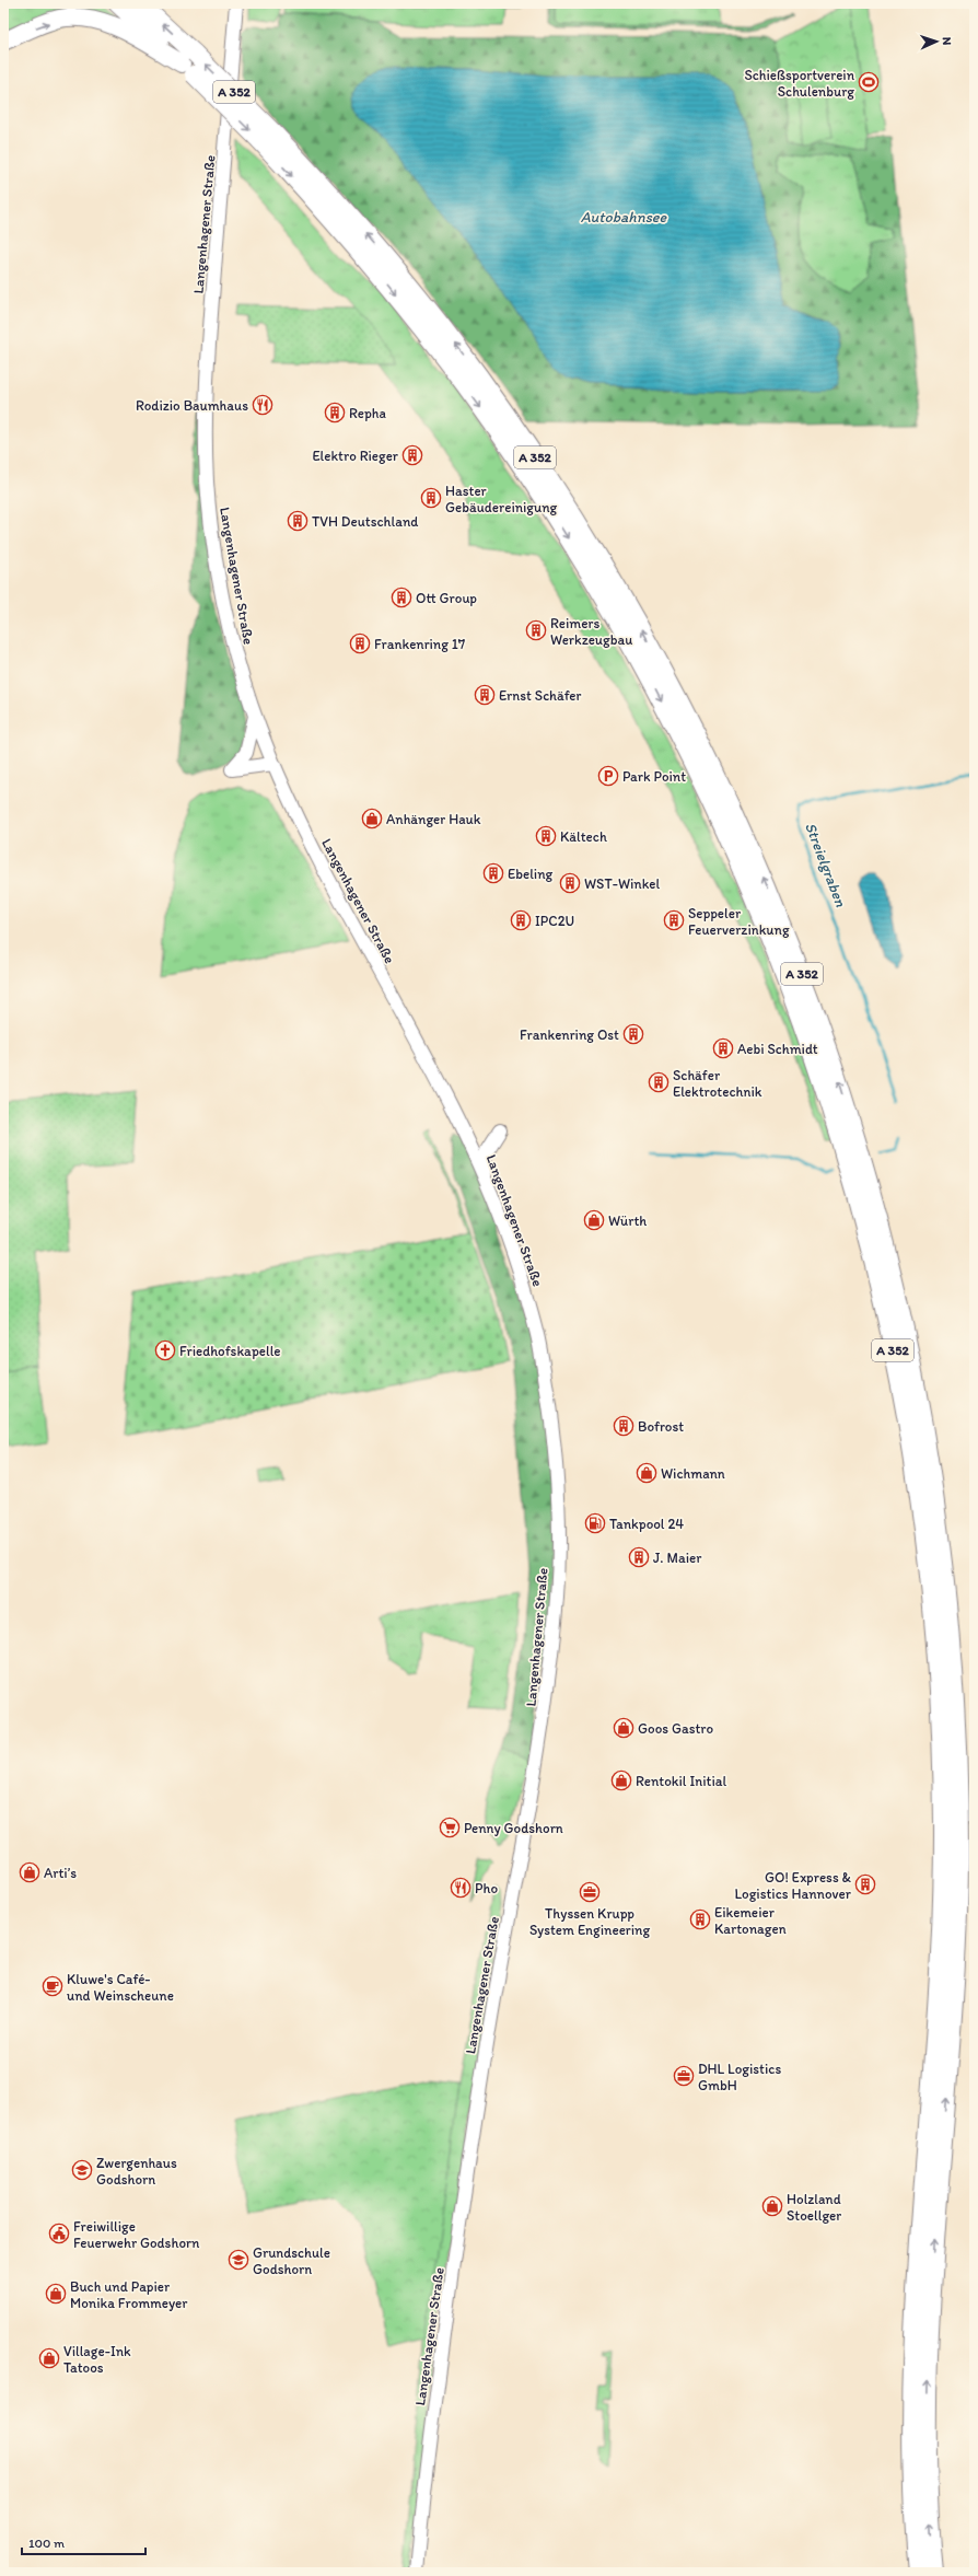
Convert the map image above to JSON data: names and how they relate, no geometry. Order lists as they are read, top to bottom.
{
  "streets": {
    "highway": ["A 352"],
    "main road": ["Langenhagener Straße"]
  },
  "water": ["Autobahnsee", "Streielgraben"],
  "places": {
    "sports": ["Schießsportverein Schulenburg"],
    "restaurant": ["Rodizio Baumhaus", "Pho"],
    "building": [
      "Repha",
      "Elektro Rieger",
      "Haster Gebäudereinigung",
      "TVH Deutschland",
      "Ott Group",
      "Reimers Werkzeugbau",
      "Frankenring 17",
      "Ernst Schäfer",
      "Kältech",
      "Ebeling",
      "WST-Winkel",
      "IPC2U",
      "Seppeler Feuerverzinkung",
      "Frankenring Ost",
      "Aebi Schmidt",
      "Schäfer Elektrotechnik",
      "Bofrost",
      "J. Maier",
      "GO! Express & Logistics Hannover",
      "Eikemeier Kartonagen"
    ],
    "parking": ["Park Point"],
    "shop": [
      "Anhänger Hauk",
      "Würth",
      "Wichmann",
      "Goos Gastro",
      "Rentokil Initial",
      "Arti’s",
      "Holzland Stoellger",
      "Buch und Papier Monika Frommeyer",
      "Village-Ink Tatoos"
    ],
    "church": ["Friedhofskapelle"],
    "fuel station": ["Tankpool 24"],
    "supermarket": ["Penny Godshorn"],
    "office": ["Thyssen Krupp System Engineering", "DHL Logistics GmbH"],
    "cafe": ["Kluwe's Café- und Weinscheune"],
    "school or university": ["Zwergenhaus Godshorn", "Grundschule Godshorn"],
    "public building": ["Freiwillige Feuerwehr Godshorn"]
  },
  "scale_bar": "100 m",
  "north": "right"
}
